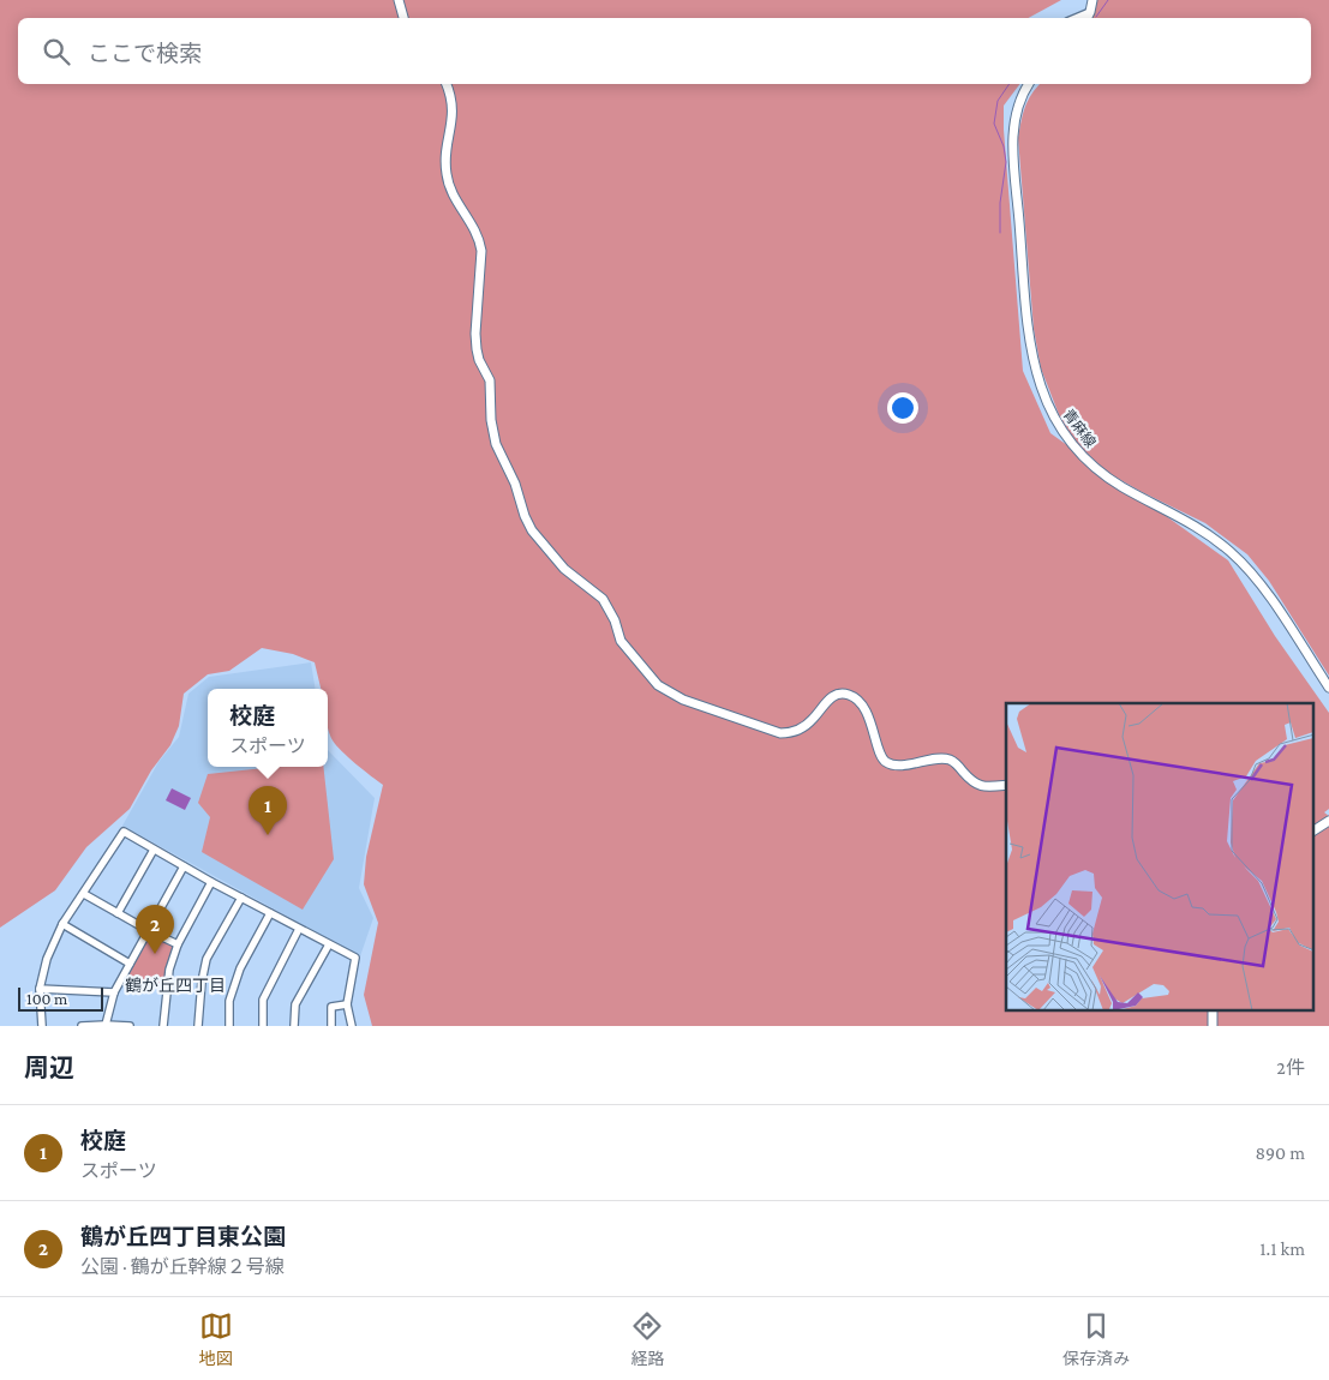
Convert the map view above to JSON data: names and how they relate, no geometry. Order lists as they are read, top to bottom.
{
  "streets": {
    "street": ["青麻線"]
  },
  "districts": ["鶴が丘四丁目"],
  "scale_bar": "100 m",
  "page": {
    "search": "ここで検索",
    "popup": ["校庭", "スポーツ"],
    "pins": ["1", "2"],
    "scale": "100 m",
    "heading": ["周辺", "2件"],
    "list": [
      {
        "mark": "1",
        "name": "校庭",
        "note": "スポーツ",
        "value": "890 m"
      },
      {
        "mark": "2",
        "name": "鶴が丘四丁目東公園",
        "note": "公園 · 鶴が丘幹線２号線",
        "value": "1.1 km"
      }
    ],
    "nav": ["地図", "経路", "保存済み"]
  }
}
